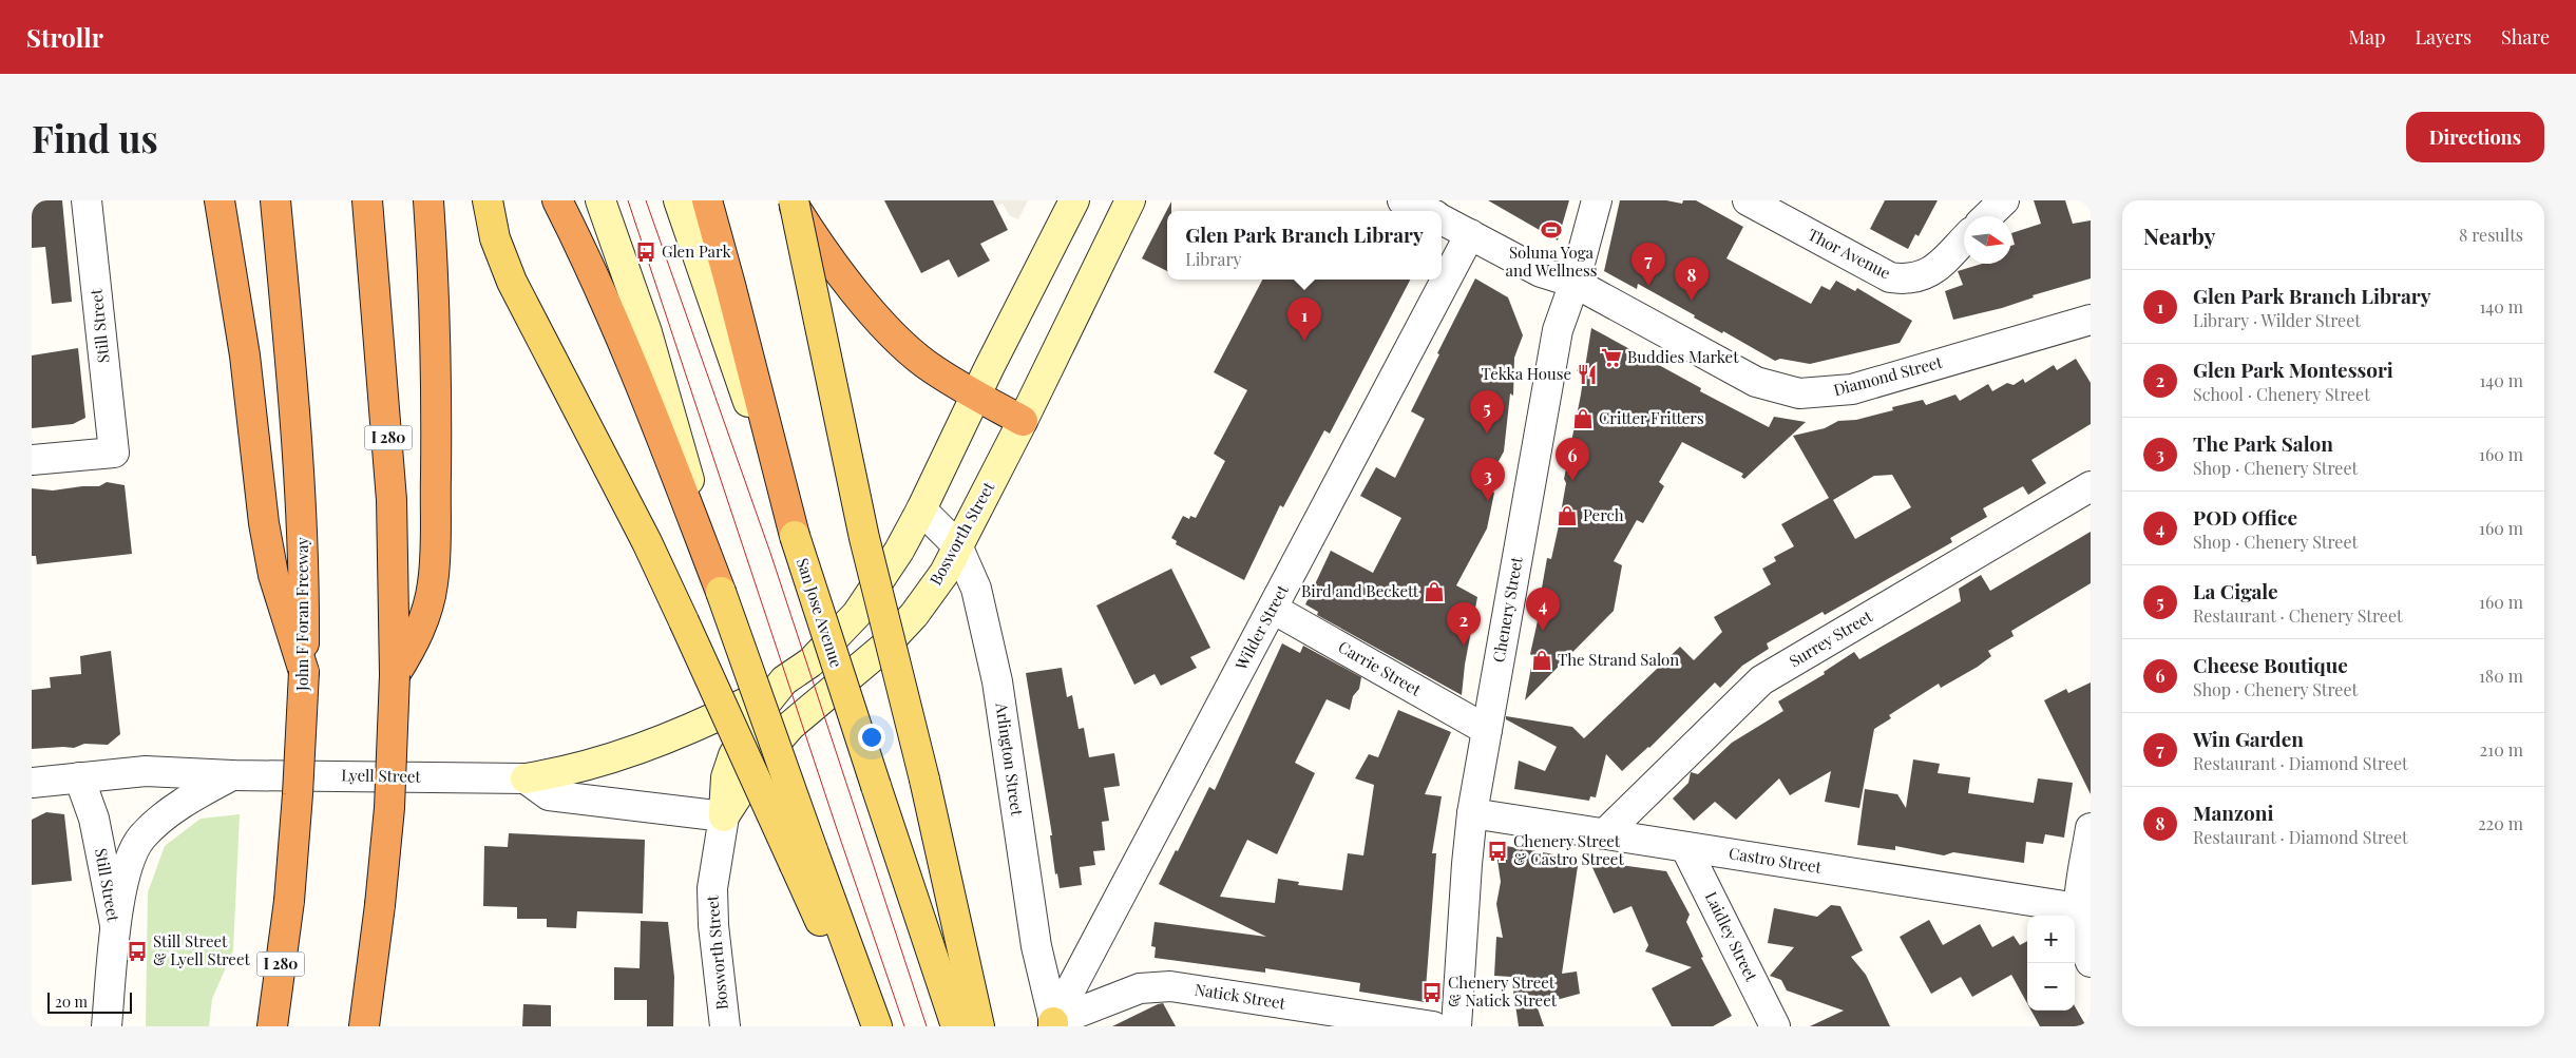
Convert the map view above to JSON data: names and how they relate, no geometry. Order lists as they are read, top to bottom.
{
  "streets": {
    "highway": ["I 280", "John F Foran Freeway"],
    "main road": ["Bosworth Street", "San Jose Avenue"],
    "street": [
      "Thor Avenue",
      "Still Street",
      "Diamond Street",
      "Chenery Street",
      "Wilder Street",
      "Surrey Street",
      "Carrie Street",
      "Arlington Street",
      "Lyell Street",
      "Castro Street",
      "Laidley Street",
      "Natick Street"
    ]
  },
  "crossings": [
    ["Still Street", "Lyell Street"],
    ["Diamond Street", "Chenery Street"],
    ["Diamond Street", "Wilder Street"],
    ["Bosworth Street", "Arlington Street"],
    ["Chenery Street", "Carrie Street"],
    ["Chenery Street", "Castro Street"],
    ["Wilder Street", "Carrie Street"],
    ["Wilder Street", "Arlington Street"],
    ["Wilder Street", "Natick Street"],
    ["Surrey Street", "Castro Street"],
    ["Arlington Street", "Natick Street"],
    ["Castro Street", "Laidley Street"]
  ],
  "places": {
    "sports": ["Soluna Yoga and Wellness"],
    "bus stop": [
      "Glen Park",
      "Chenery Street & Castro Street",
      "Still Street & Lyell Street",
      "Chenery Street & Natick Street"
    ],
    "supermarket": ["Buddies Market"],
    "restaurant": ["Tekka House"],
    "shop": [
      "Critter Fritters",
      "Perch",
      "Bird and Beckett",
      "The Strand Salon"
    ]
  },
  "scale_bar": "20 m",
  "north": "right",
  "page": {
    "header": "Strollr",
    "nav": ["Map", "Layers", "Share"],
    "buttons": "Directions",
    "title": "Find us",
    "heading": ["Nearby", "8 results"],
    "popup": ["Glen Park Branch Library", "Library"],
    "pins": [
      "7",
      "8",
      "1",
      "5",
      "6",
      "3",
      "4",
      "2"
    ],
    "list": [
      {
        "mark": "1",
        "name": "Glen Park Branch Library",
        "note": "Library · Wilder Street",
        "value": "140 m"
      },
      {
        "mark": "2",
        "name": "Glen Park Montessori",
        "note": "School · Chenery Street",
        "value": "140 m"
      },
      {
        "mark": "3",
        "name": "The Park Salon",
        "note": "Shop · Chenery Street",
        "value": "160 m"
      },
      {
        "mark": "4",
        "name": "POD Office",
        "note": "Shop · Chenery Street",
        "value": "160 m"
      },
      {
        "mark": "5",
        "name": "La Cigale",
        "note": "Restaurant · Chenery Street",
        "value": "160 m"
      },
      {
        "mark": "6",
        "name": "Cheese Boutique",
        "note": "Shop · Chenery Street",
        "value": "180 m"
      },
      {
        "mark": "7",
        "name": "Win Garden",
        "note": "Restaurant · Diamond Street",
        "value": "210 m"
      },
      {
        "mark": "8",
        "name": "Manzoni",
        "note": "Restaurant · Diamond Street",
        "value": "220 m"
      }
    ],
    "map_buttons": ["+", "−"],
    "scale": "20 m"
  }
}
